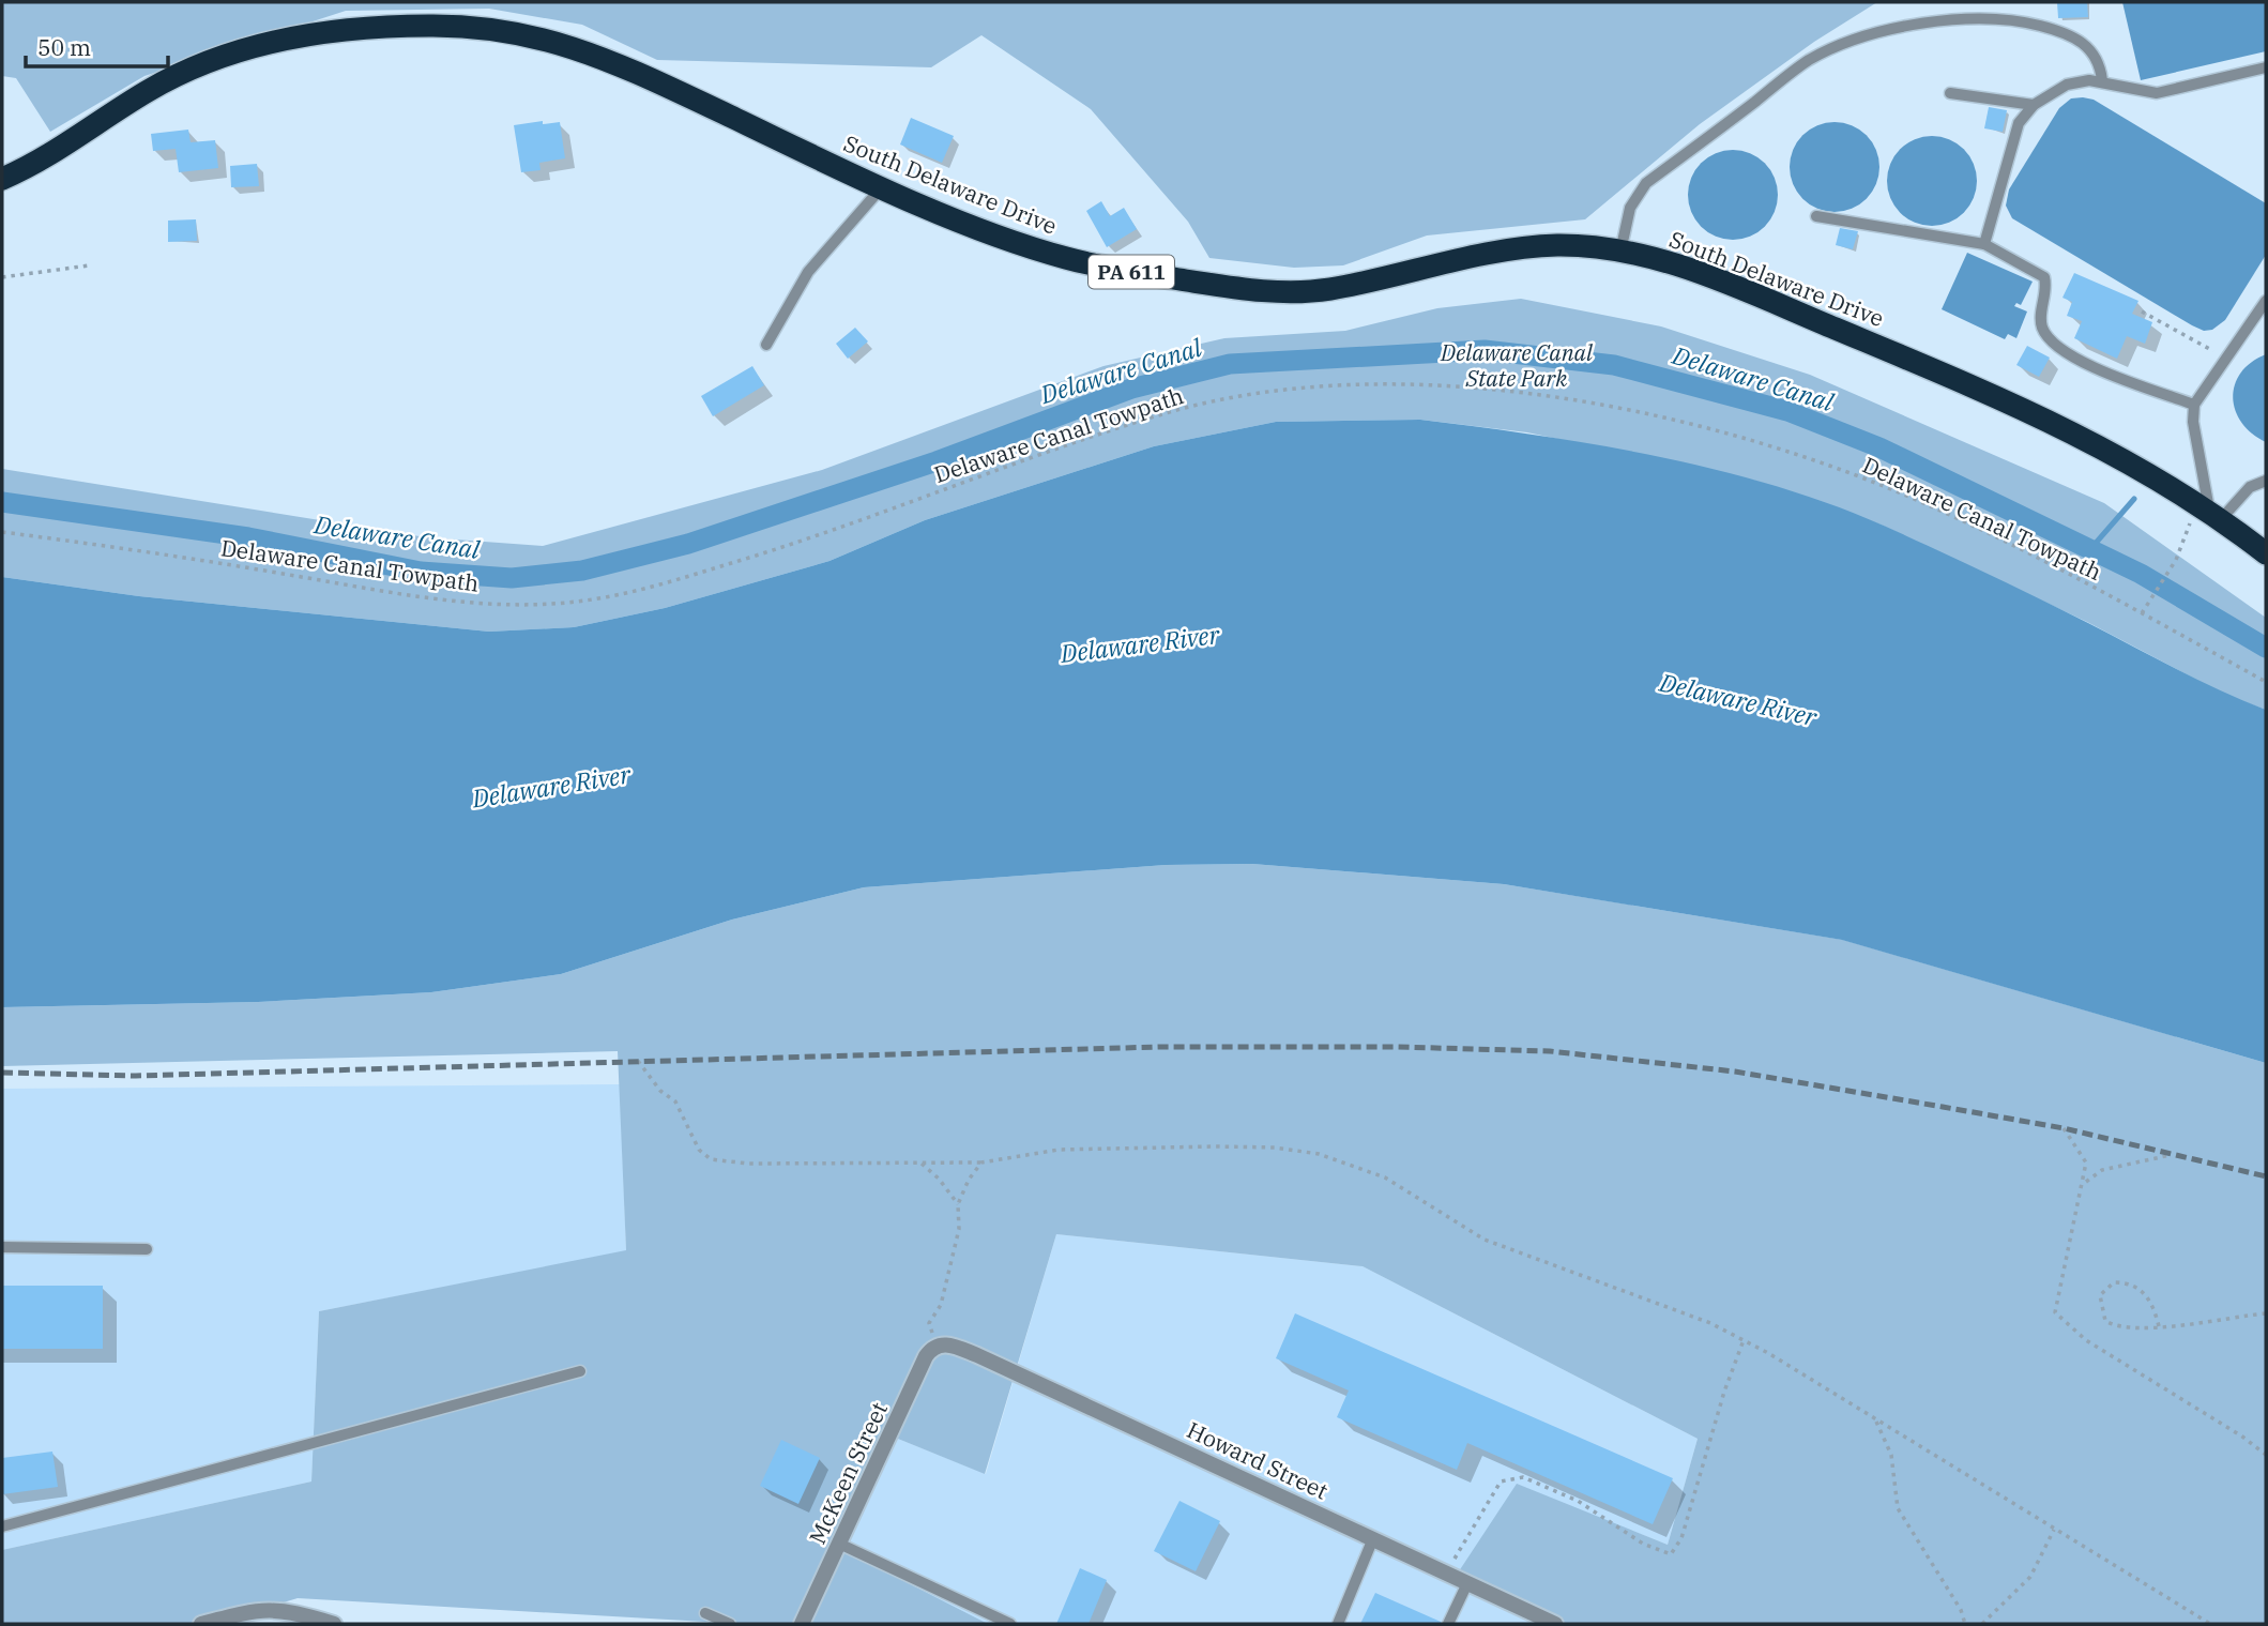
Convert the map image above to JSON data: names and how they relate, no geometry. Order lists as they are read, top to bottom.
{
  "streets": {
    "highway": ["South Delaware Drive", "PA 611"],
    "street": ["Howard Street", "McKeen Street"],
    "path": ["Delaware Canal Towpath"]
  },
  "crossings": [
    ["Howard Street", "McKeen Street"]
  ],
  "water": ["Delaware Canal", "Delaware River"],
  "parks": ["Delaware Canal State Park"],
  "scale_bar": "50 m"
}
